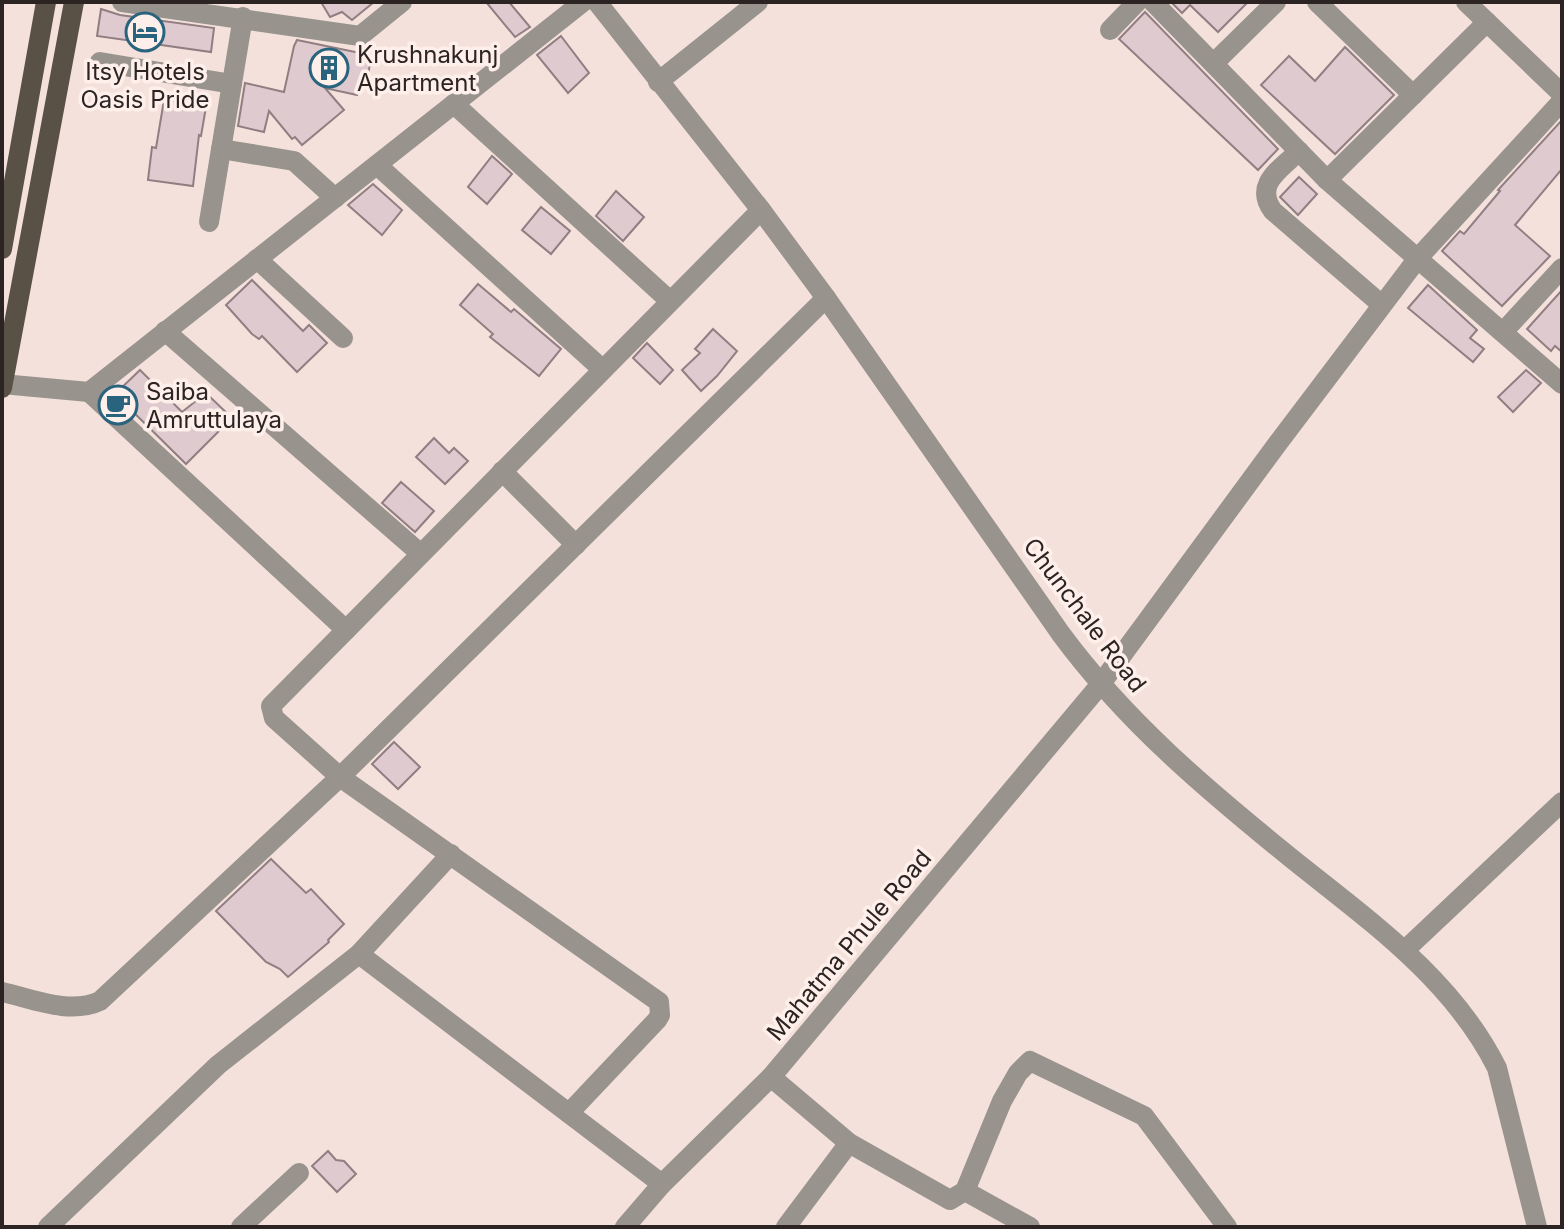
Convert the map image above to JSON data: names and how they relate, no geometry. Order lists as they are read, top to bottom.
{
  "streets": {
    "street": ["Chunchale Road", "Mahatma Phule Road"]
  },
  "crossings": [
    ["Chunchale Road", "Mahatma Phule Road"]
  ],
  "places": {
    "hotel": ["Itsy Hotels Oasis Pride"],
    "building": ["Krushnakunj Apartment"],
    "cafe": ["Saiba Amruttulaya"]
  }
}
